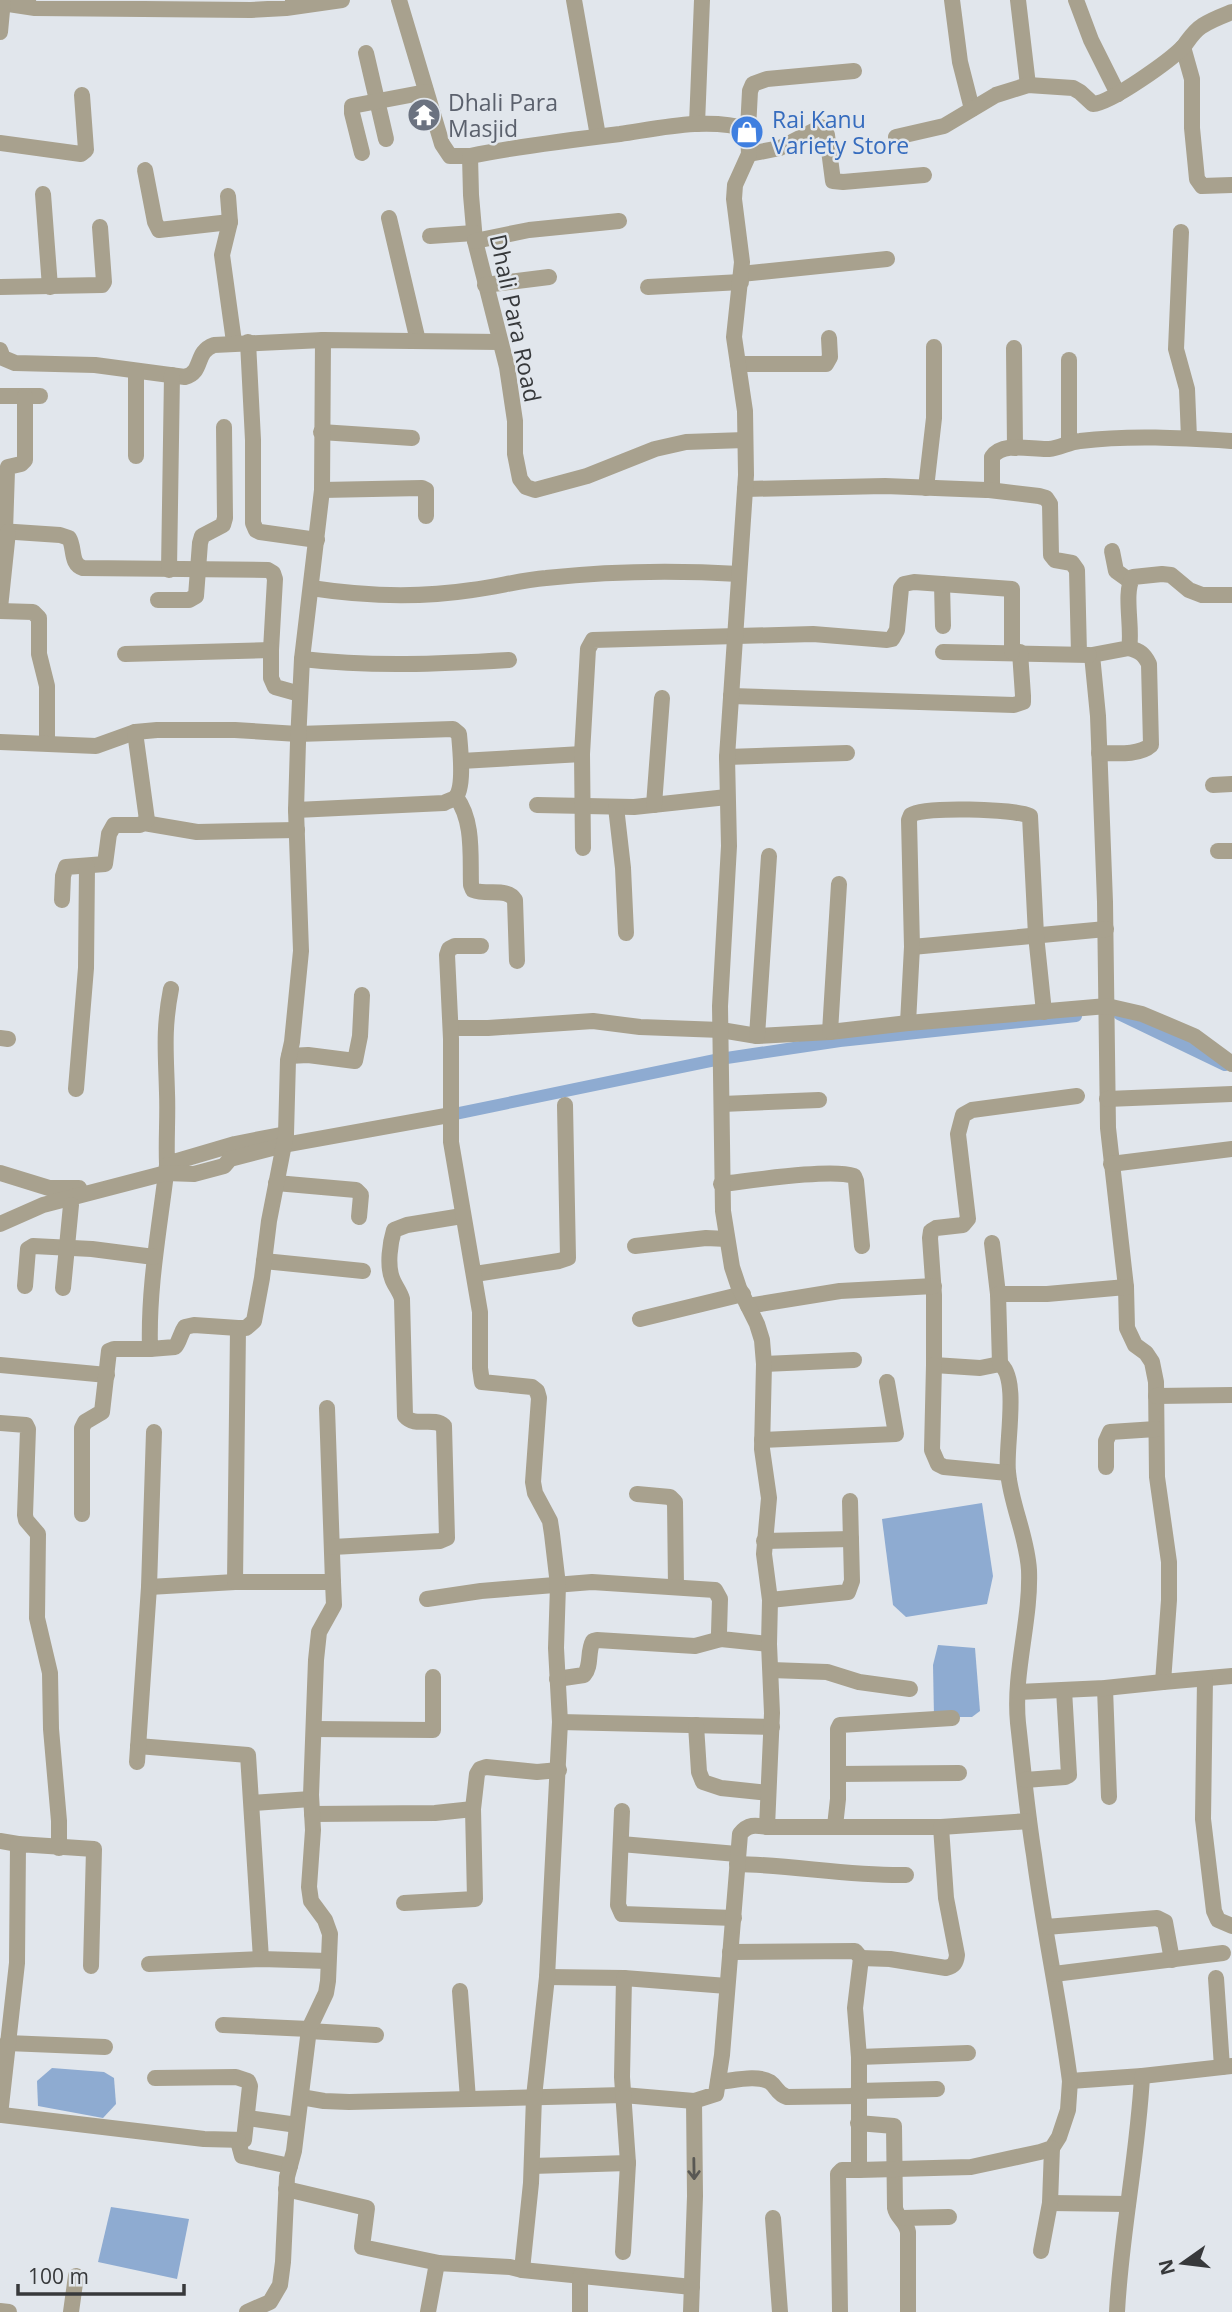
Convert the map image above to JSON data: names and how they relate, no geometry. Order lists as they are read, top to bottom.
{
  "streets": {
    "street": ["Dhali Para Road"]
  },
  "places": {
    "temple": ["Dhali Para Masjid"],
    "shop": ["Rai Kanu Variety Store"]
  },
  "scale_bar": "100 m",
  "north": "left"
}
